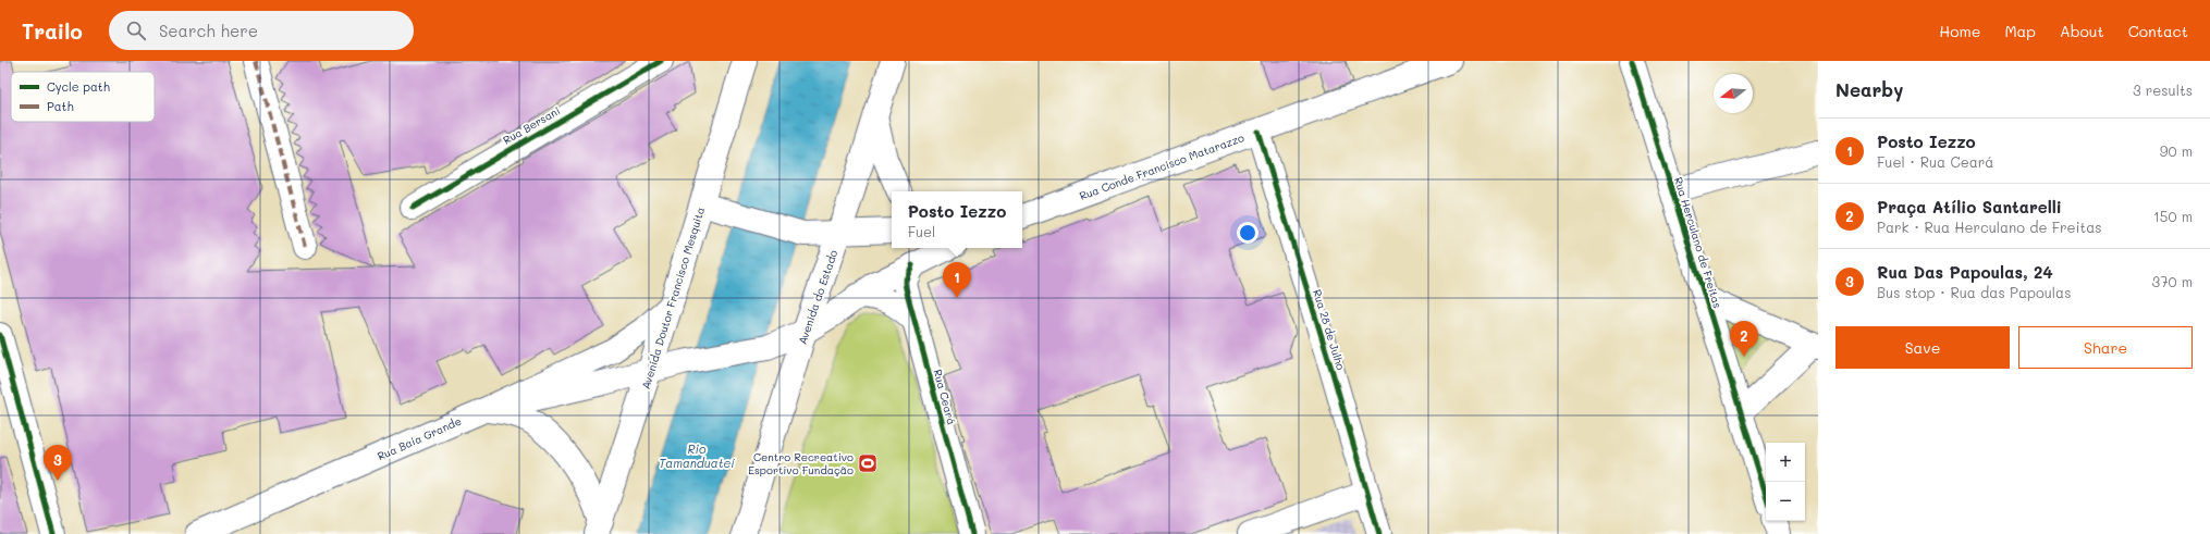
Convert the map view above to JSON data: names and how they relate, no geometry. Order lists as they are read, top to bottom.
{
  "streets": {
    "main road": [
      "Rua Bersani",
      "Rua Conde Francisco Matarazzo",
      "Rua Herculano de Freitas",
      "Avenida do Estado",
      "Avenida Doutor Francisco Mesquita",
      "Rua 28 de Julho",
      "Rua Ceará",
      "Rua Baía Grande"
    ]
  },
  "crossings": [
    ["Rua Conde Francisco Matarazzo", "Rua 28 de Julho"],
    ["Avenida Doutor Francisco Mesquita", "Rua Baía Grande"]
  ],
  "water": ["Rio Tamanduateí"],
  "places": {
    "sports": ["Centro Recreativo Esportivo Fundação"]
  },
  "legend": ["Cycle path", "Path"],
  "north": "left",
  "page": {
    "header": "Trailo",
    "search": "Search here",
    "nav": [
      "Home",
      "Map",
      "About",
      "Contact"
    ],
    "heading": ["Nearby", "3 results"],
    "list": [
      {
        "mark": "1",
        "name": "Posto Iezzo",
        "note": "Fuel · Rua Ceará",
        "value": "90 m"
      },
      {
        "mark": "2",
        "name": "Praça Atílio Santarelli",
        "note": "Park · Rua Herculano de Freitas",
        "value": "150 m"
      },
      {
        "mark": "3",
        "name": "Rua Das Papoulas, 24",
        "note": "Bus stop · Rua das Papoulas",
        "value": "370 m"
      }
    ],
    "popup": ["Posto Iezzo", "Fuel"],
    "pins": ["1", "2", "3"],
    "buttons": ["Save", "Share"],
    "map_buttons": ["+", "−"]
  }
}
